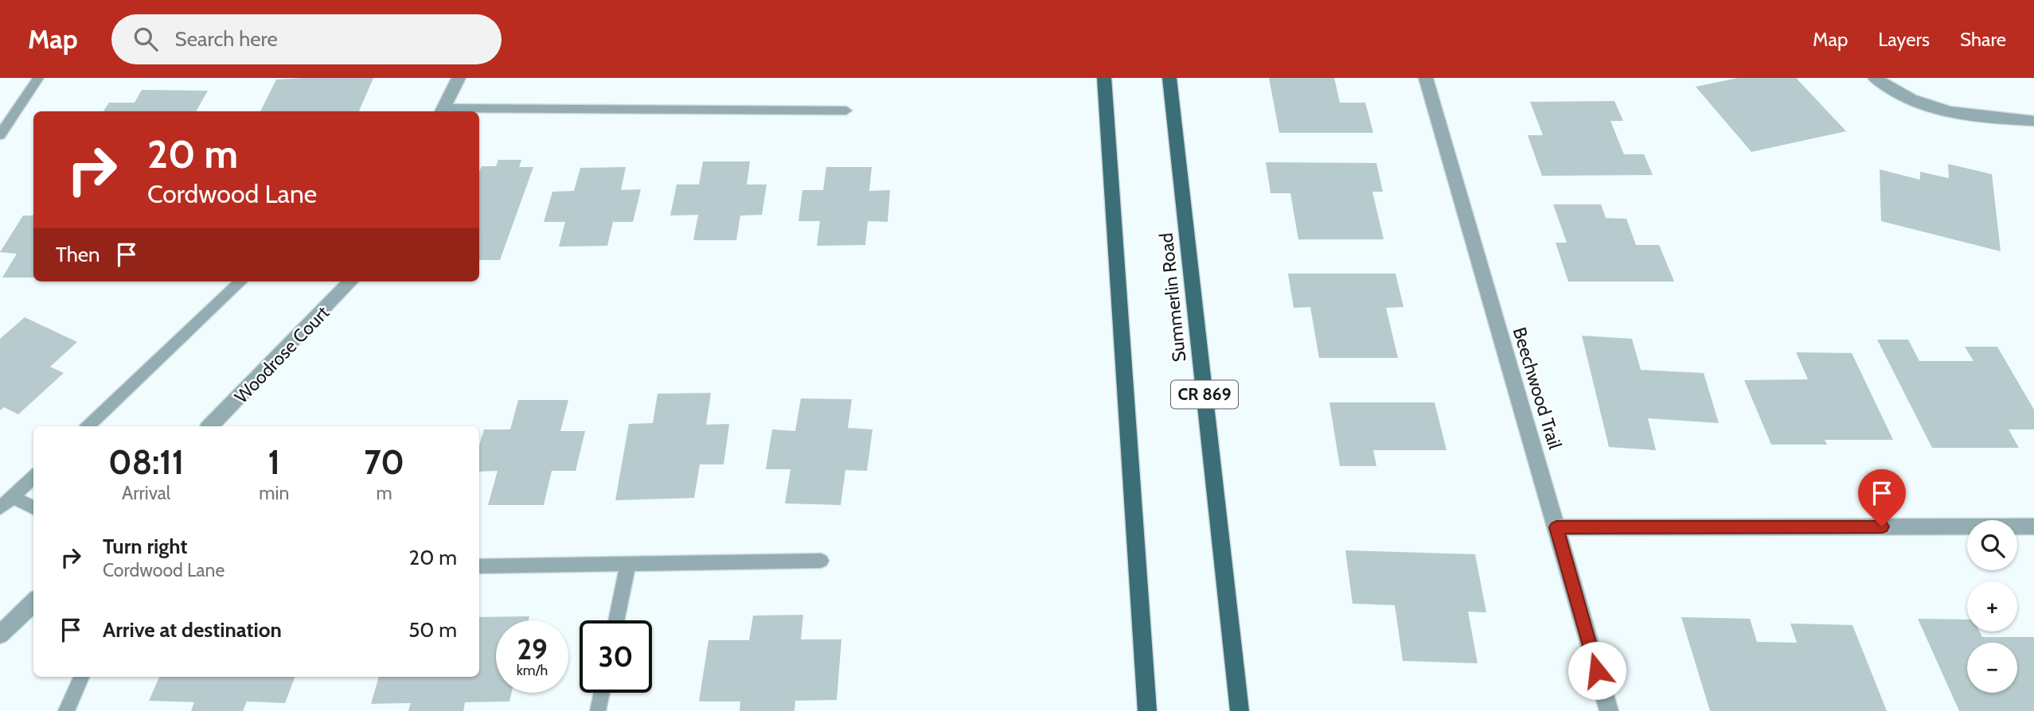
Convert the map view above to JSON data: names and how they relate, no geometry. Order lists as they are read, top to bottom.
{
  "streets": {
    "main road": ["Summerlin Road", "CR 869"],
    "street": ["Woodrose Court", "Beechwood Trail"]
  },
  "page": {
    "header": "Map",
    "search": "Search here",
    "nav": ["Map", "Layers", "Share"],
    "turn": ["20 m", "Cordwood Lane"],
    "then": "Then",
    "eta": [
      "08:11",
      "Arrival",
      "1",
      "min",
      "70",
      "m"
    ],
    "map_buttons": ["+", "−"],
    "list": [
      {
        "name": "Turn right",
        "note": "Cordwood Lane",
        "value": "20 m"
      },
      {
        "name": "Arrive at destination",
        "value": "50 m"
      }
    ],
    "speed": "29 km/h",
    "limit": "30"
  }
}
